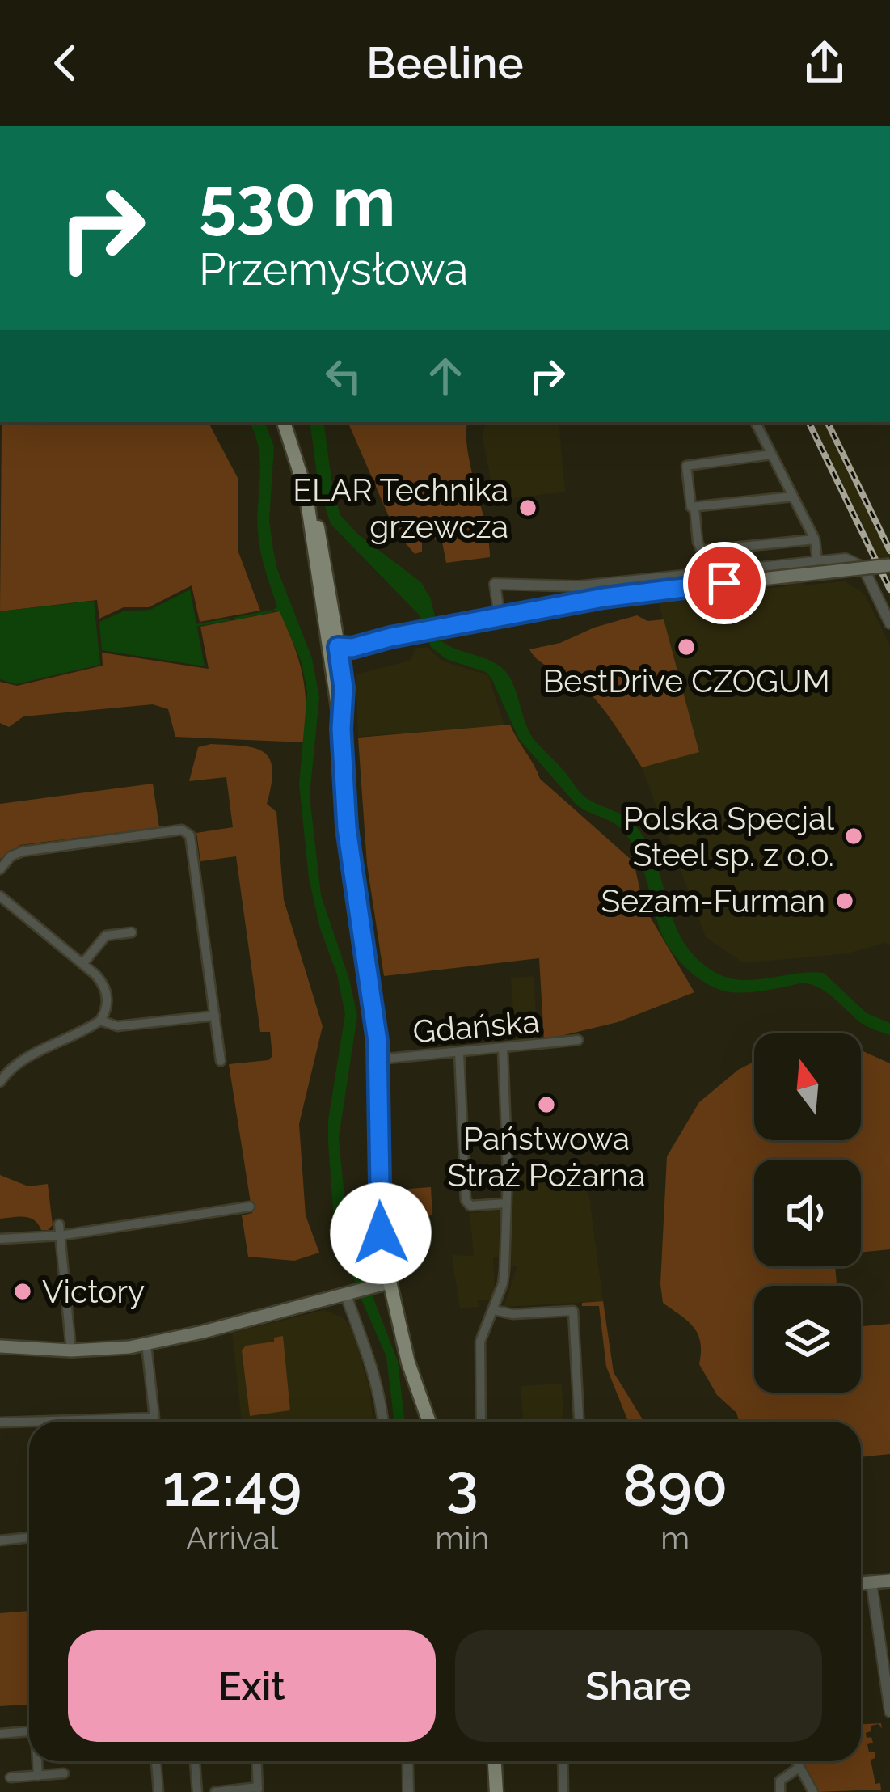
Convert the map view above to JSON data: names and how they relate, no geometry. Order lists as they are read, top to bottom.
{
  "streets": {
    "street": ["Gdańska"]
  },
  "places": [
    "ELAR Technika grzewcza",
    "BestDrive CZOGUM",
    "Polska Specjal Steel sp. z o.o.",
    "Sezam-Furman",
    "Państwowa Straż Pożarna",
    "Victory"
  ],
  "north": "top",
  "page": {
    "header": "Beeline",
    "turn": ["530 m", "Przemysłowa"],
    "eta": [
      "12:49",
      "Arrival",
      "3",
      "min",
      "890",
      "m"
    ],
    "buttons": ["Exit", "Share"]
  }
}
